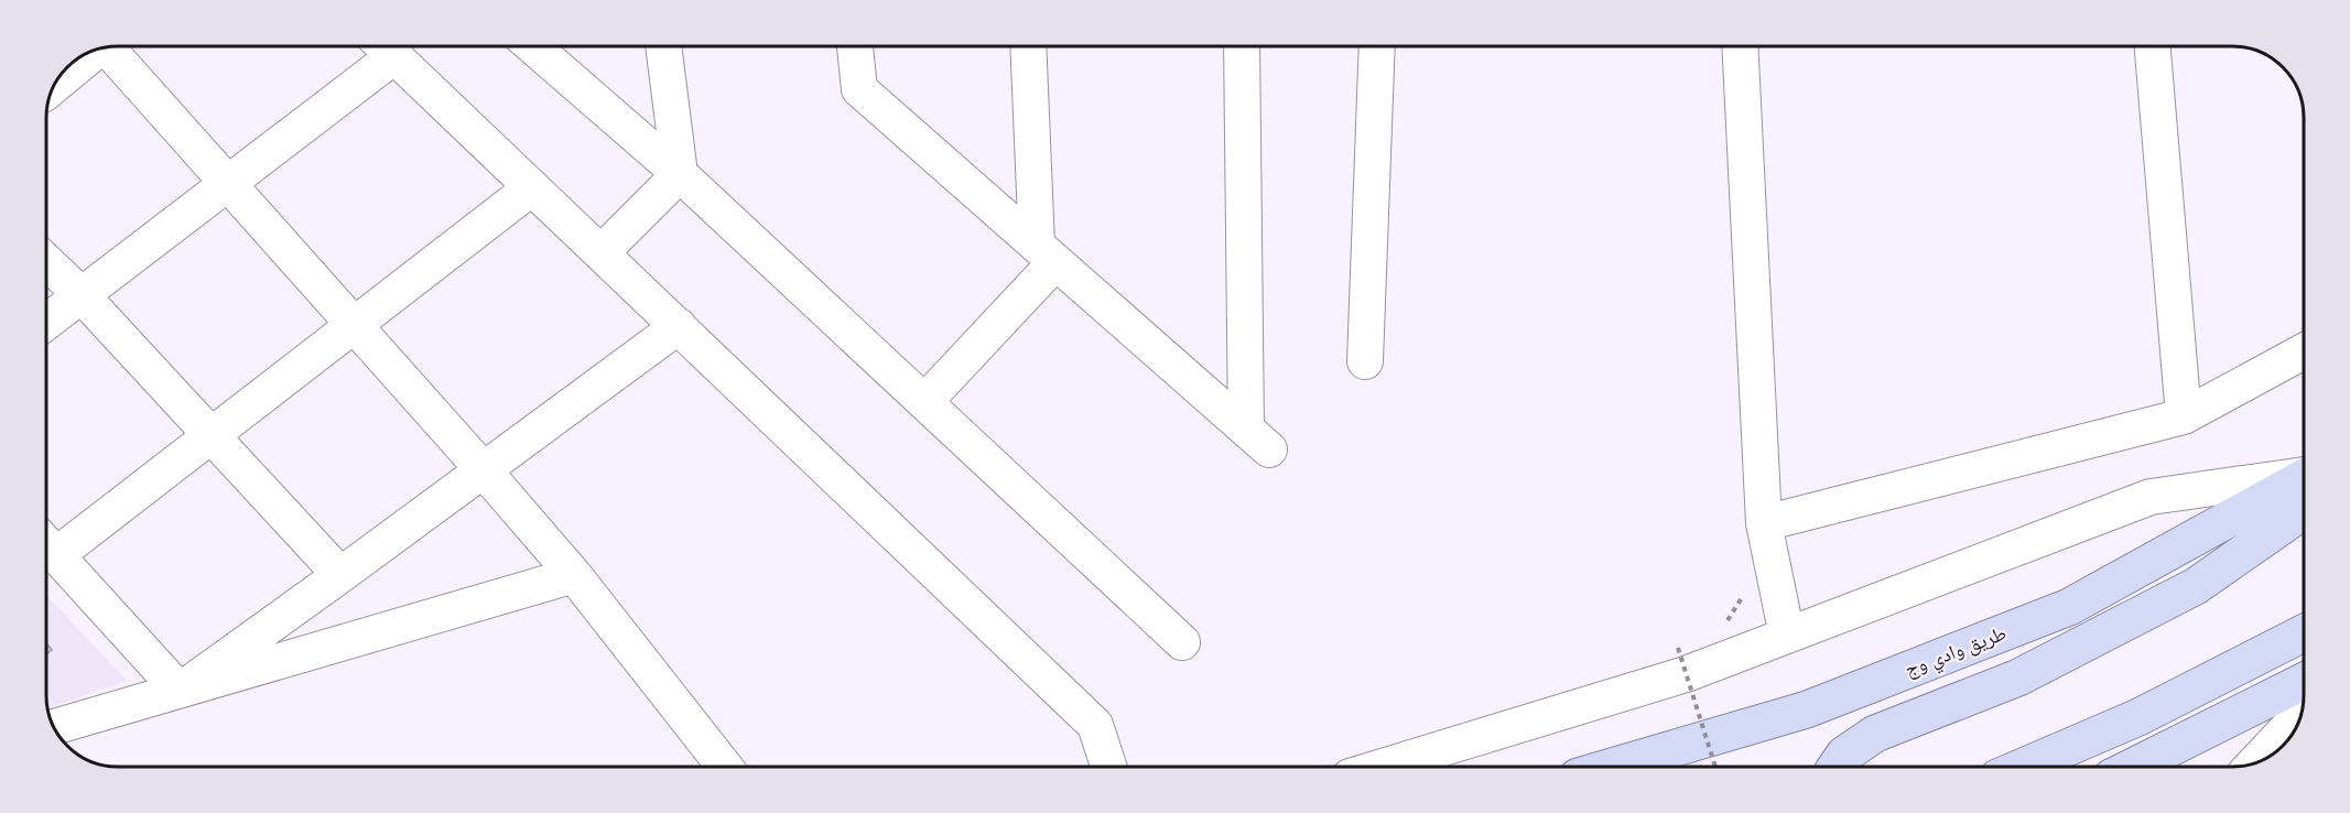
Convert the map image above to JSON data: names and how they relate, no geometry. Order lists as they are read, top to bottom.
{
  "streets": {
    "main road": ["طريق وادي وج"]
  }
}
